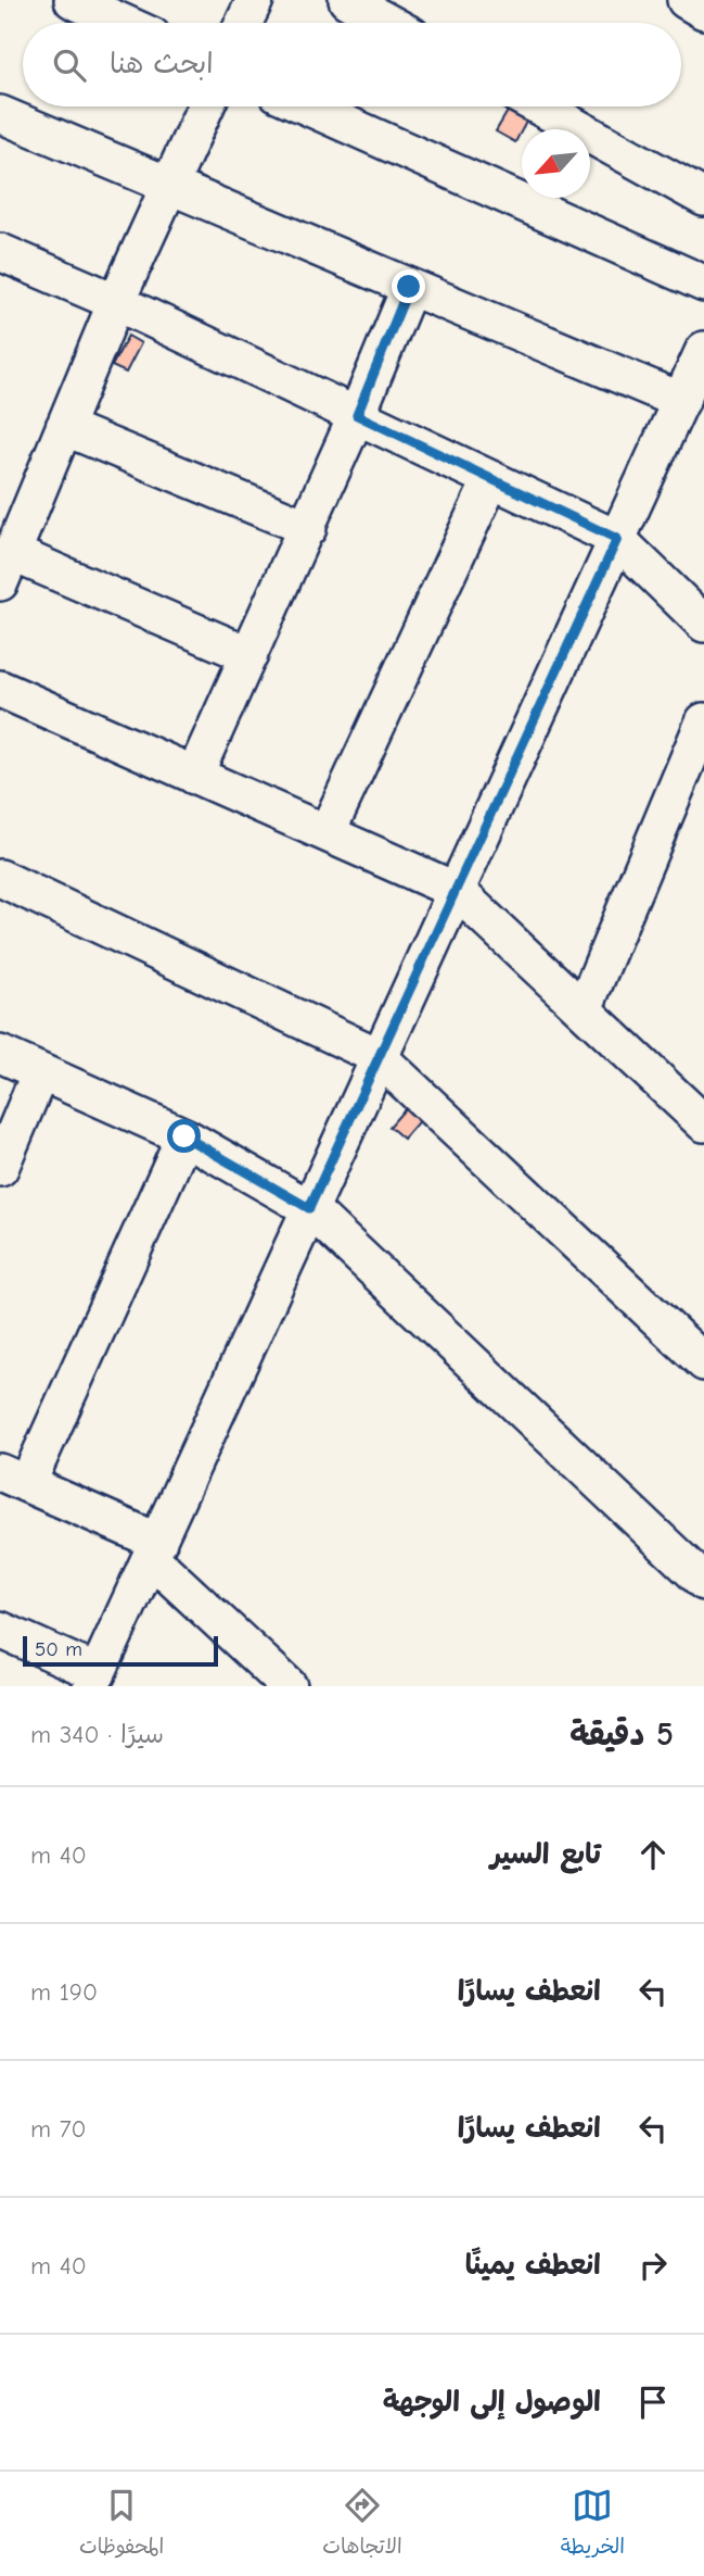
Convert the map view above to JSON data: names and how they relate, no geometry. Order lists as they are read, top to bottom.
{
  "scale_bar": "50 m",
  "north": "bottom left",
  "page": {
    "search": "ابحث هنا",
    "scale": "50 m",
    "heading": ["5 دقيقة", "سيرًا · 340 m"],
    "list": [
      ["تابع السير", "40 m"],
      ["انعطف يسارًا", "190 m"],
      ["انعطف يسارًا", "70 m"],
      ["انعطف يمينًا", "40 m"],
      "الوصول إلى الوجهة"
    ],
    "nav": ["الخريطة", "الاتجاهات", "المحفوظات"]
  }
}
